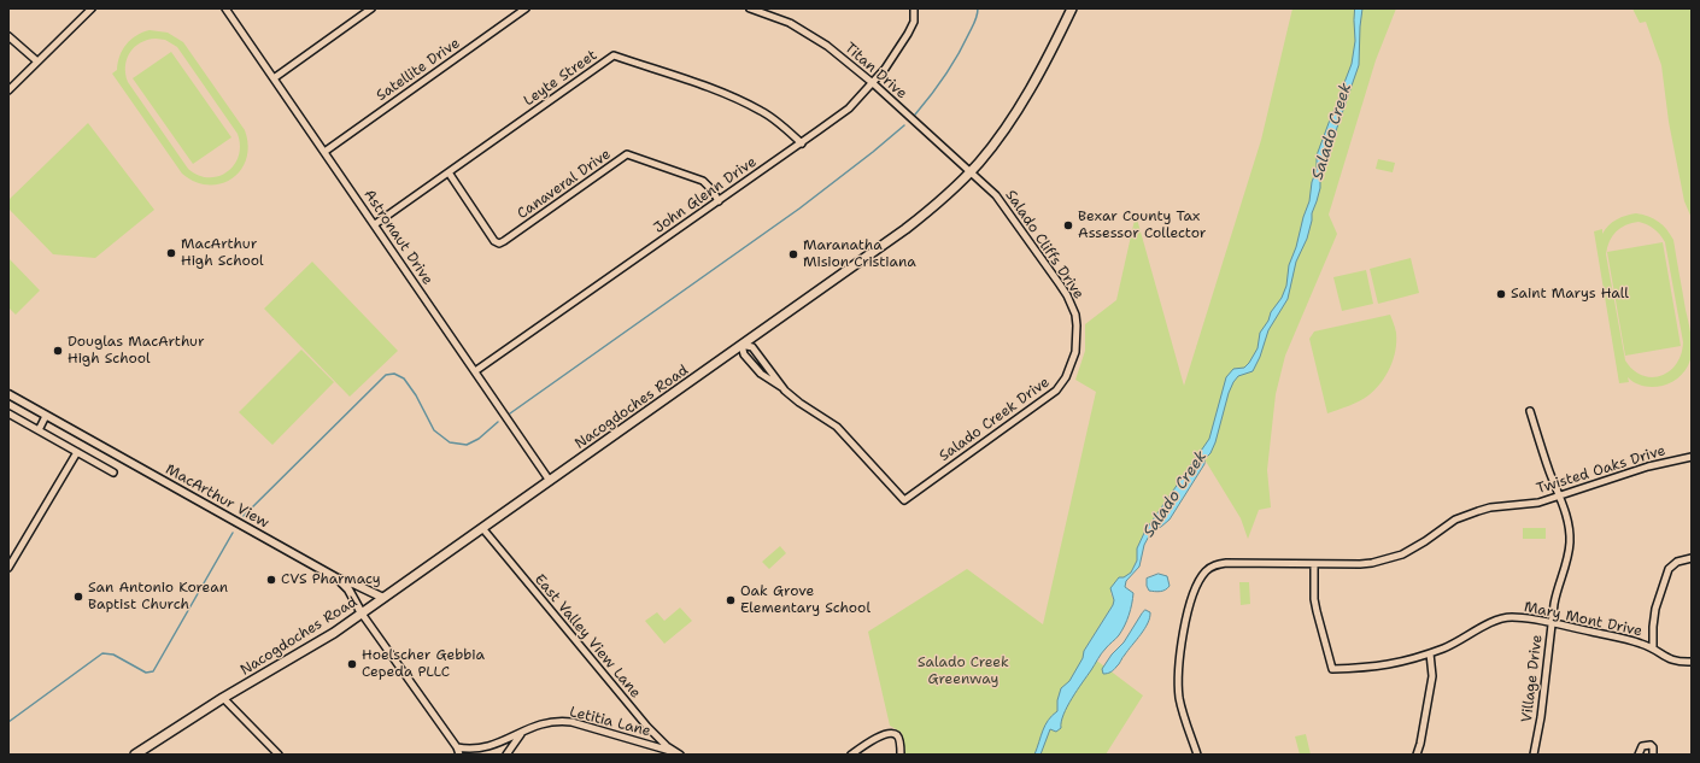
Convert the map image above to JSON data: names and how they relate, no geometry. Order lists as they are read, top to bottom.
{
  "streets": {
    "main road": ["Nacogdoches Road"],
    "street": [
      "Satellite Drive",
      "Titan Drive",
      "Leyte Street",
      "Canaveral Drive",
      "John Glenn Drive",
      "Astronaut Drive",
      "Salado Cliffs Drive",
      "Salado Creek Drive",
      "Twisted Oaks Drive",
      "MacArthur View",
      "Mary Mont Drive",
      "East Valley View Lane",
      "Village Drive",
      "Letitia Lane"
    ]
  },
  "crossings": [
    ["Satellite Drive", "Astronaut Drive"],
    ["Titan Drive", "John Glenn Drive"],
    ["Titan Drive", "Salado Cliffs Drive"],
    ["Titan Drive", "Nacogdoches Road"],
    ["Leyte Street", "Canaveral Drive"],
    ["Leyte Street", "John Glenn Drive"],
    ["Leyte Street", "Astronaut Drive"],
    ["Canaveral Drive", "John Glenn Drive"],
    ["John Glenn Drive", "Astronaut Drive"],
    ["Astronaut Drive", "Nacogdoches Road"],
    ["Salado Cliffs Drive", "Nacogdoches Road"],
    ["Salado Cliffs Drive", "Salado Creek Drive"],
    ["Nacogdoches Road", "MacArthur View"],
    ["Nacogdoches Road", "East Valley View Lane"],
    ["Twisted Oaks Drive", "Mary Mont Drive"],
    ["Twisted Oaks Drive", "Village Drive"],
    ["Mary Mont Drive", "Village Drive"],
    ["East Valley View Lane", "Letitia Lane"]
  ],
  "water": ["Salado Creek"],
  "parks": ["Salado Creek Greenway"],
  "places": [
    "Bexar County Tax Assessor Collector",
    "MacArthur High School",
    "Maranatha Mision Cristiana",
    "Saint Marys Hall",
    "Douglas MacArthur High School",
    "CVS Pharmacy",
    "San Antonio Korean Baptist Church",
    "Oak Grove Elementary School",
    "Hoelscher Gebbia Cepeda PLLC"
  ]
}
